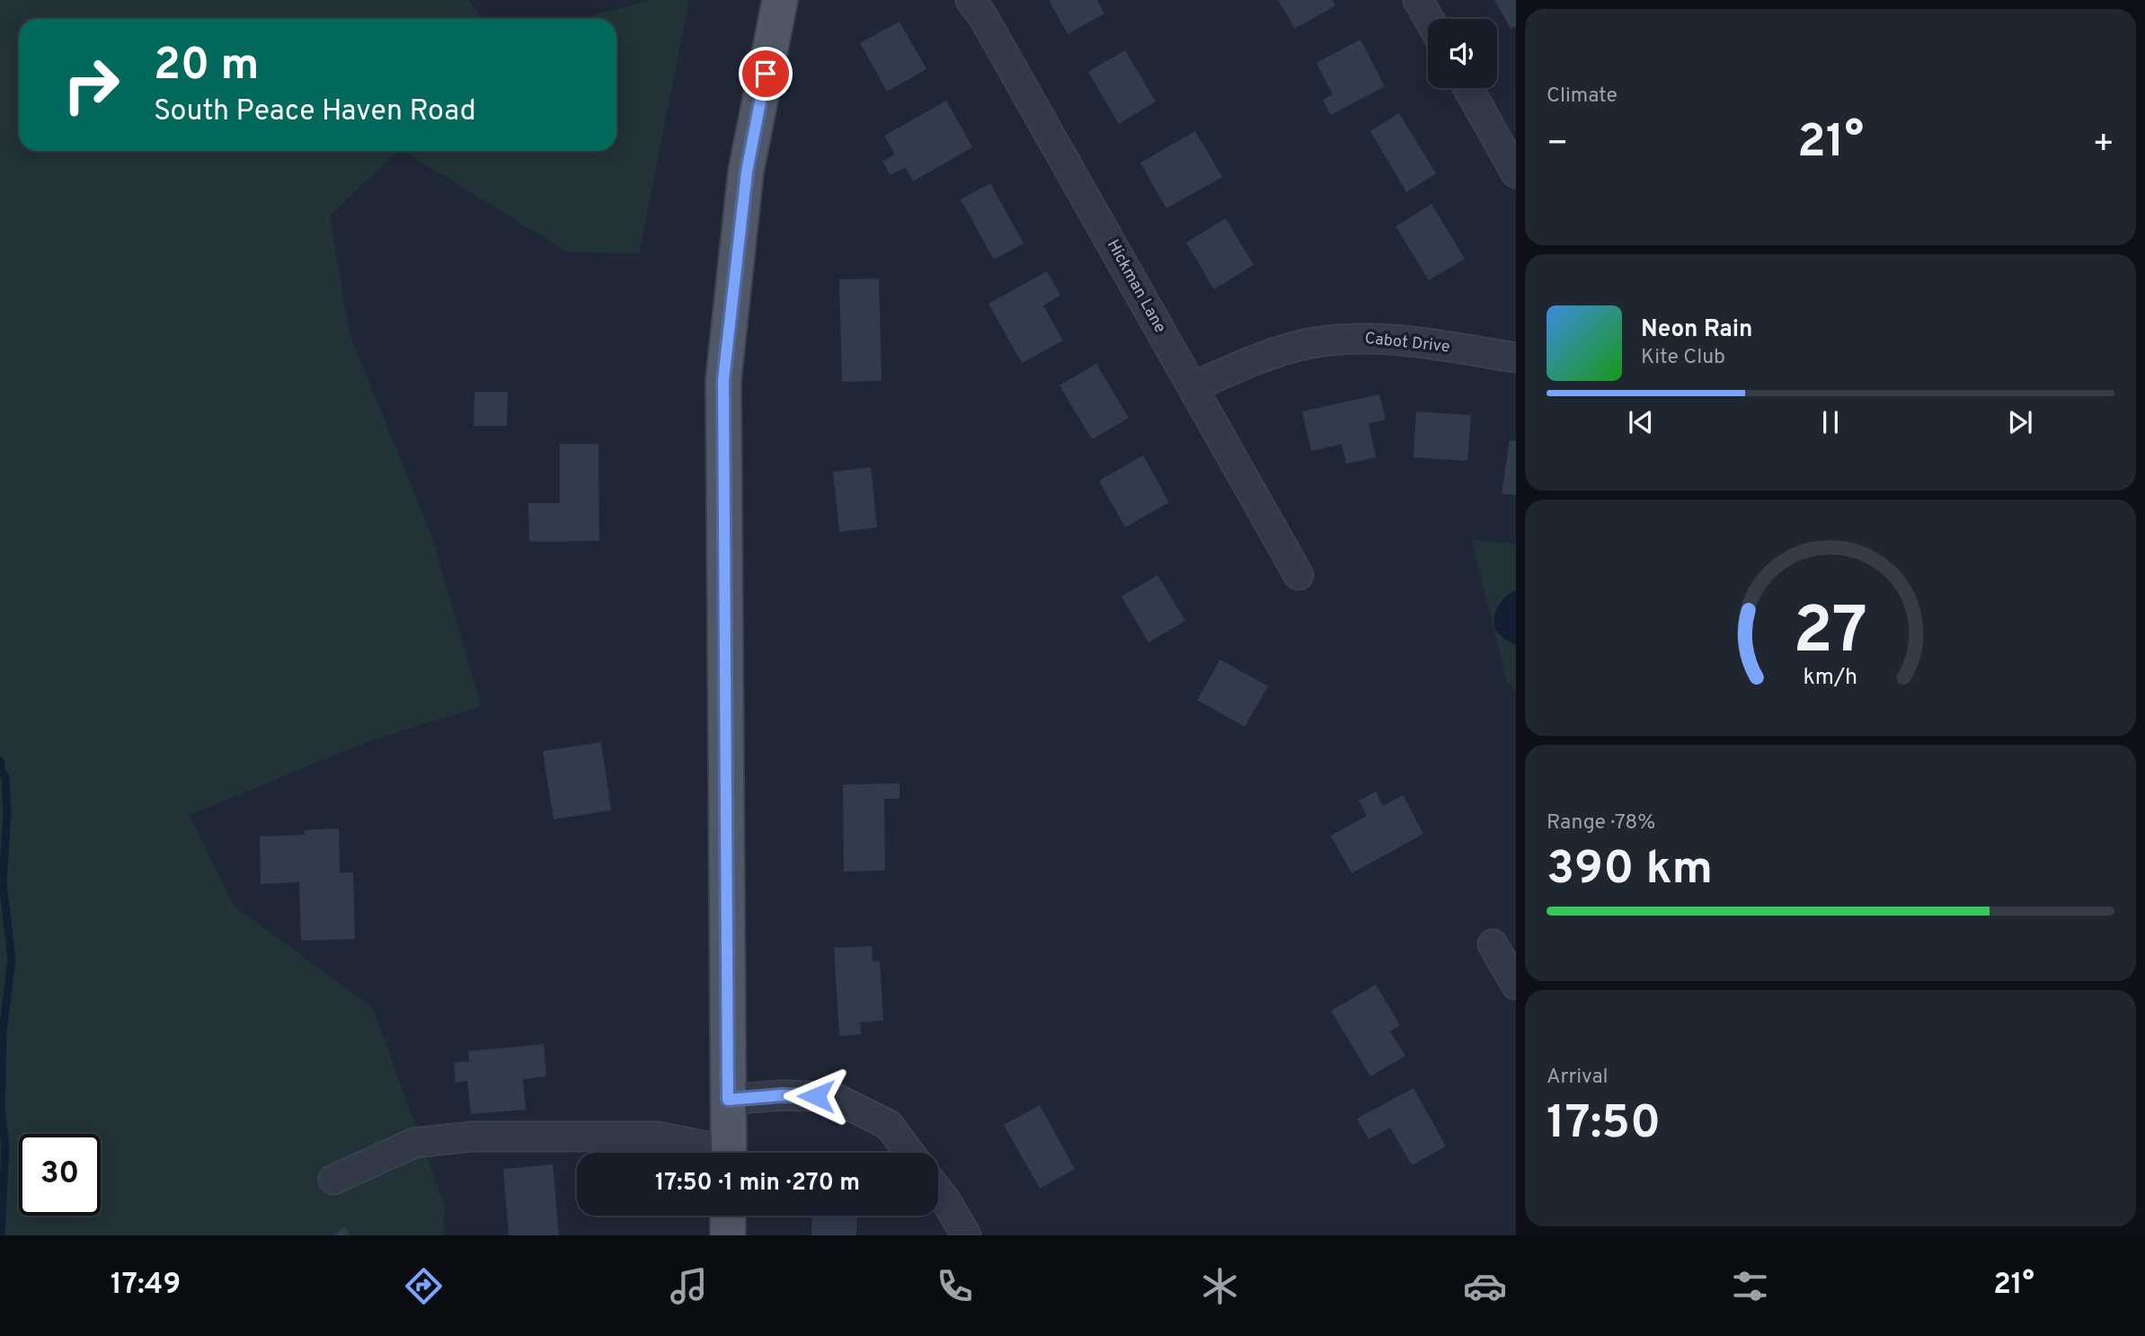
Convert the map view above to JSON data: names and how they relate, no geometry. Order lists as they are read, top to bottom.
{
  "streets": {
    "street": ["Hickman Lane", "Cabot Drive"]
  },
  "crossings": [
    ["Hickman Lane", "Cabot Drive"]
  ],
  "page": {
    "tile": [
      "Climate",
      ["Range · 78%", "390 km"],
      ["Arrival", "17:50"]
    ],
    "turn": ["20 m", "South Peace Haven Road"],
    "heat": ["−", "21°", "+"],
    "song": ["Neon Rain", "Kite Club"],
    "limit": "30",
    "trip": "17:50 · 1 min · 270 m",
    "tabs": ["17:49", "21°"],
    "gauge": ["27", "km/h"]
  }
}
